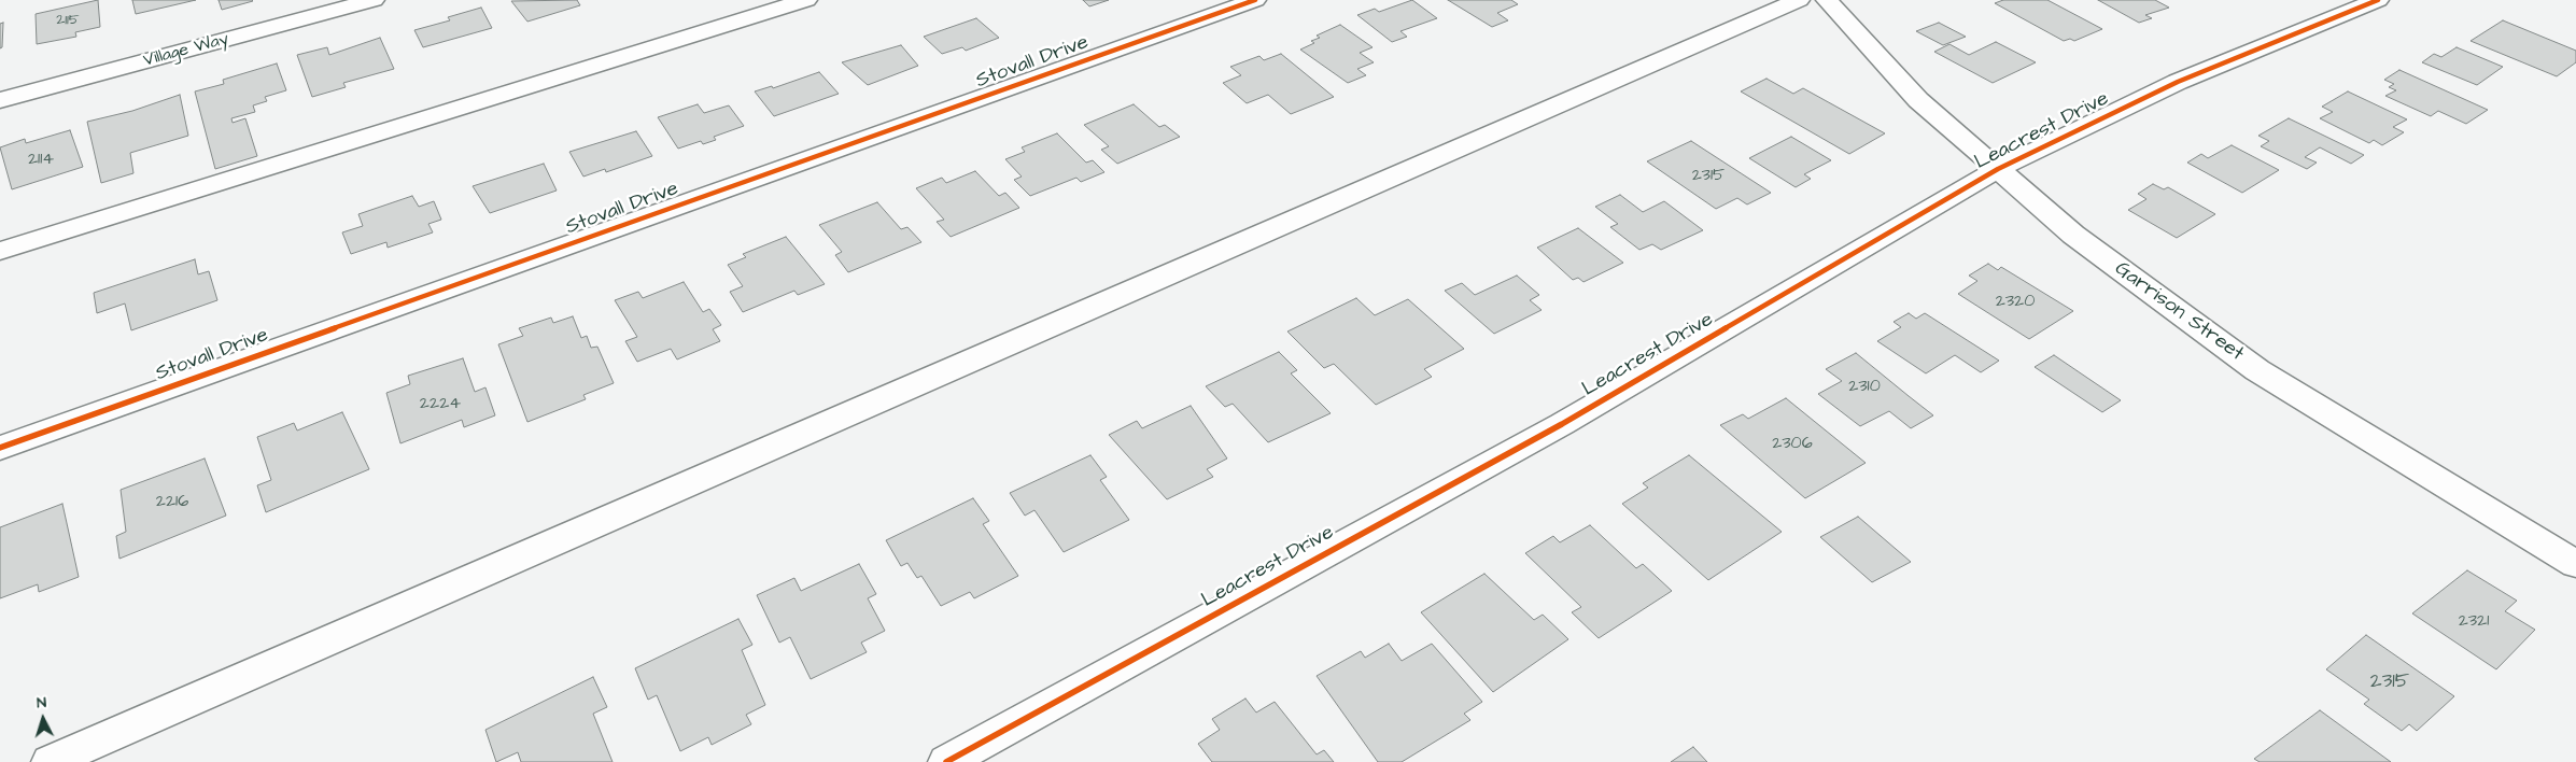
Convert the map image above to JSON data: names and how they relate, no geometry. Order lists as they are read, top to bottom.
{
  "streets": {
    "street": [
      "Village Way",
      "Stovall Drive",
      "Leacrest Drive",
      "Garrison Street"
    ]
  },
  "crossings": [
    ["Leacrest Drive", "Garrison Street"]
  ],
  "house_numbers": [
    "2115",
    "2114",
    "2315",
    "2320",
    "2310",
    "2224",
    "2306",
    "2216",
    "2321",
    "2315"
  ],
  "north": "top"
}
